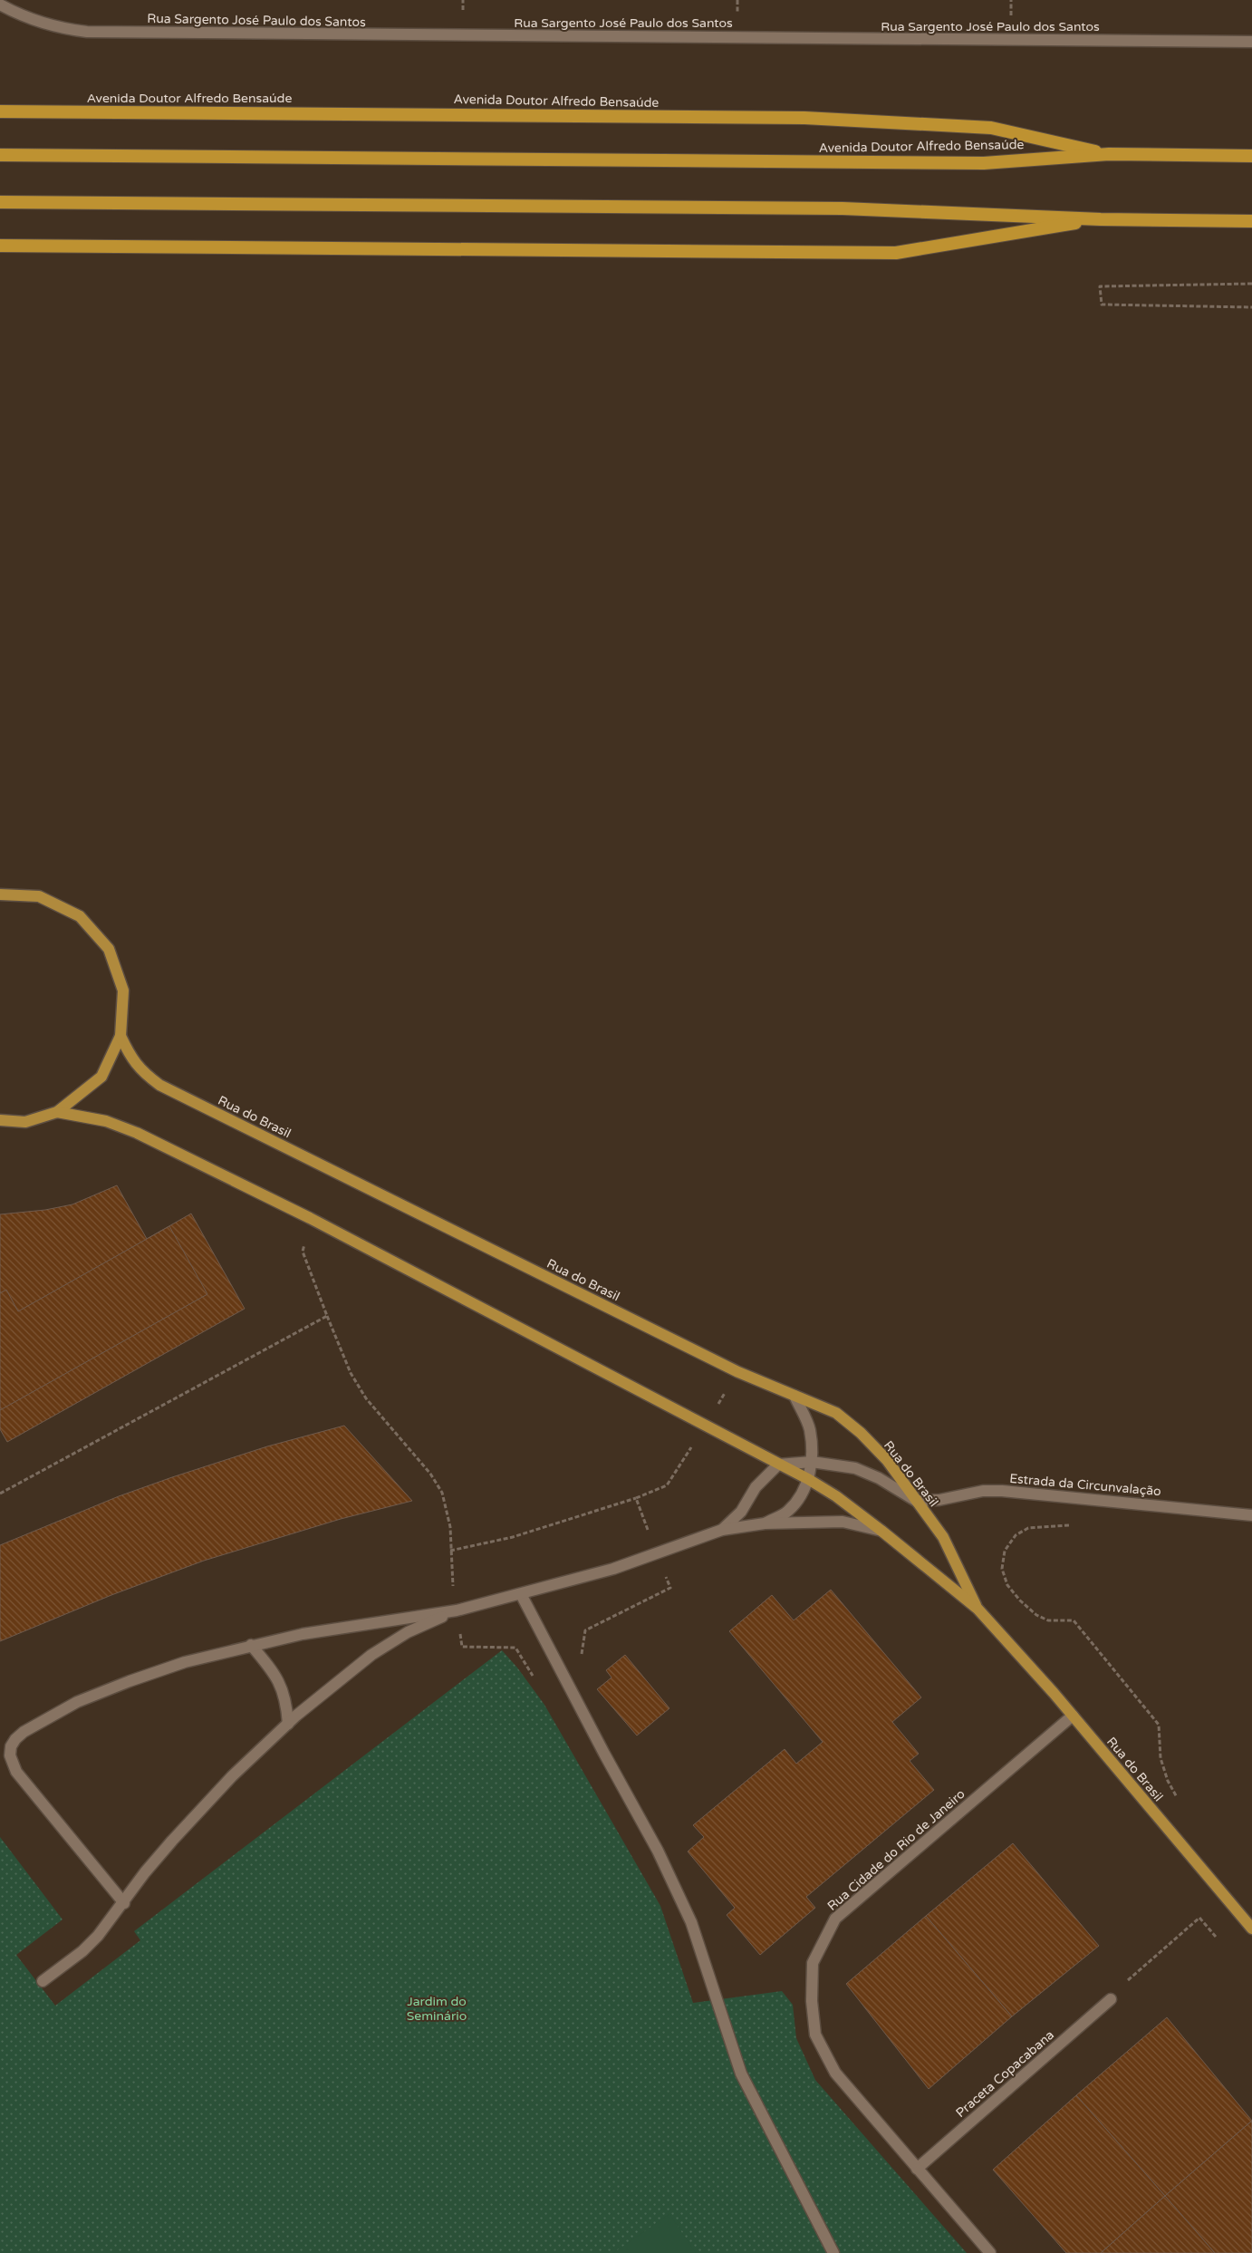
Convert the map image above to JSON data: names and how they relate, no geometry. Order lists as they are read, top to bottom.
{
  "streets": {
    "highway": ["Avenida Doutor Alfredo Bensaúde"],
    "main road": ["Rua do Brasil"],
    "street": [
      "Rua Sargento José Paulo dos Santos",
      "Estrada da Circunvalação",
      "Rua Cidade do Rio de Janeiro",
      "Praceta Copacabana"
    ]
  },
  "crossings": [
    ["Rua do Brasil", "Estrada da Circunvalação"],
    ["Rua do Brasil", "Rua Cidade do Rio de Janeiro"],
    ["Rua Cidade do Rio de Janeiro", "Praceta Copacabana"]
  ],
  "parks": ["Jardim do Seminário"]
}
